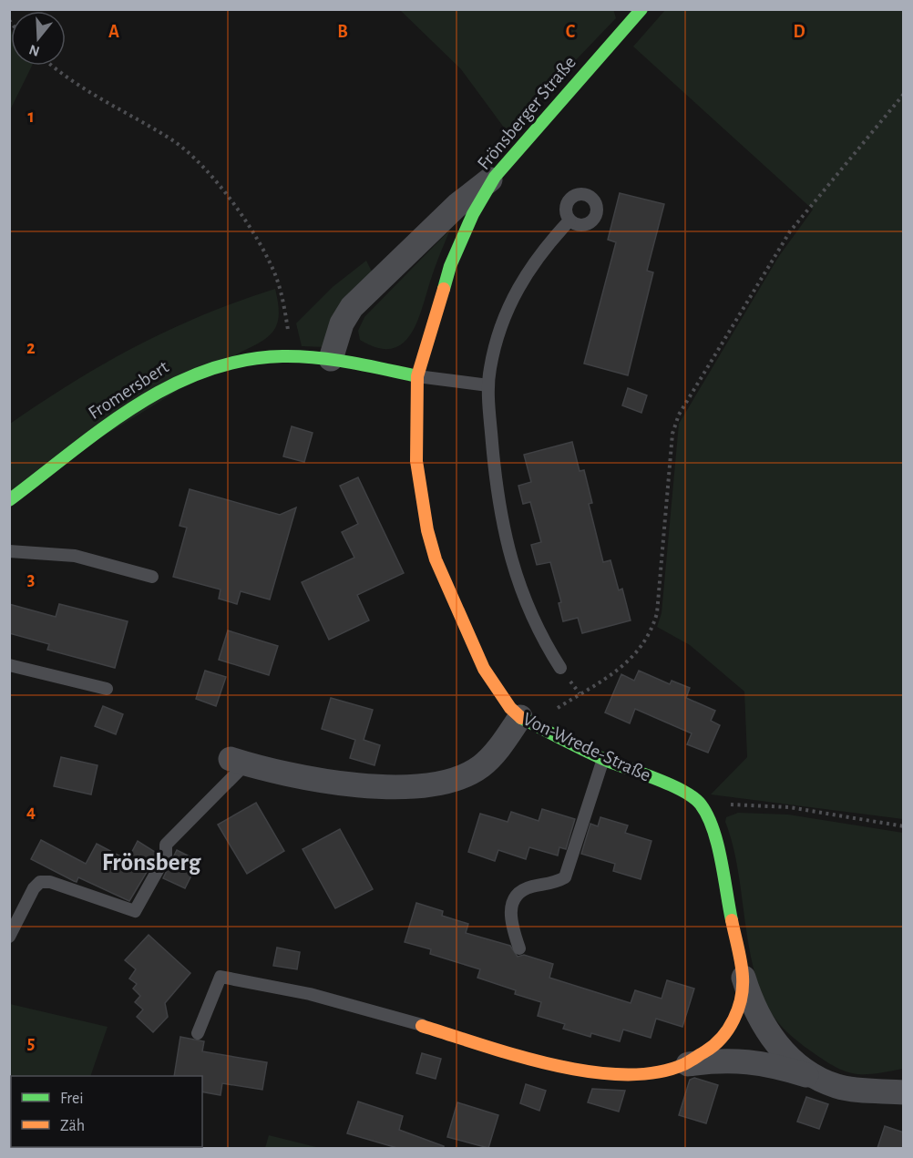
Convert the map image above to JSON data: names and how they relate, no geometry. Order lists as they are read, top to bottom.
{
  "streets": {
    "street": ["Frönsberger Straße", "Fromersbert", "Von-Wrede-Straße"]
  },
  "crossings": [
    ["Frönsberger Straße", "Fromersbert"],
    ["Frönsberger Straße", "Von-Wrede-Straße"],
    ["Fromersbert", "Von-Wrede-Straße"]
  ],
  "districts": ["Frönsberg"],
  "legend": ["Frei", "Zäh"],
  "north": "bottom",
  "grid": {
    "columns": [
      "A",
      "B",
      "C",
      "D"
    ],
    "rows": [
      "1",
      "2",
      "3",
      "4",
      "5"
    ]
  }
}
